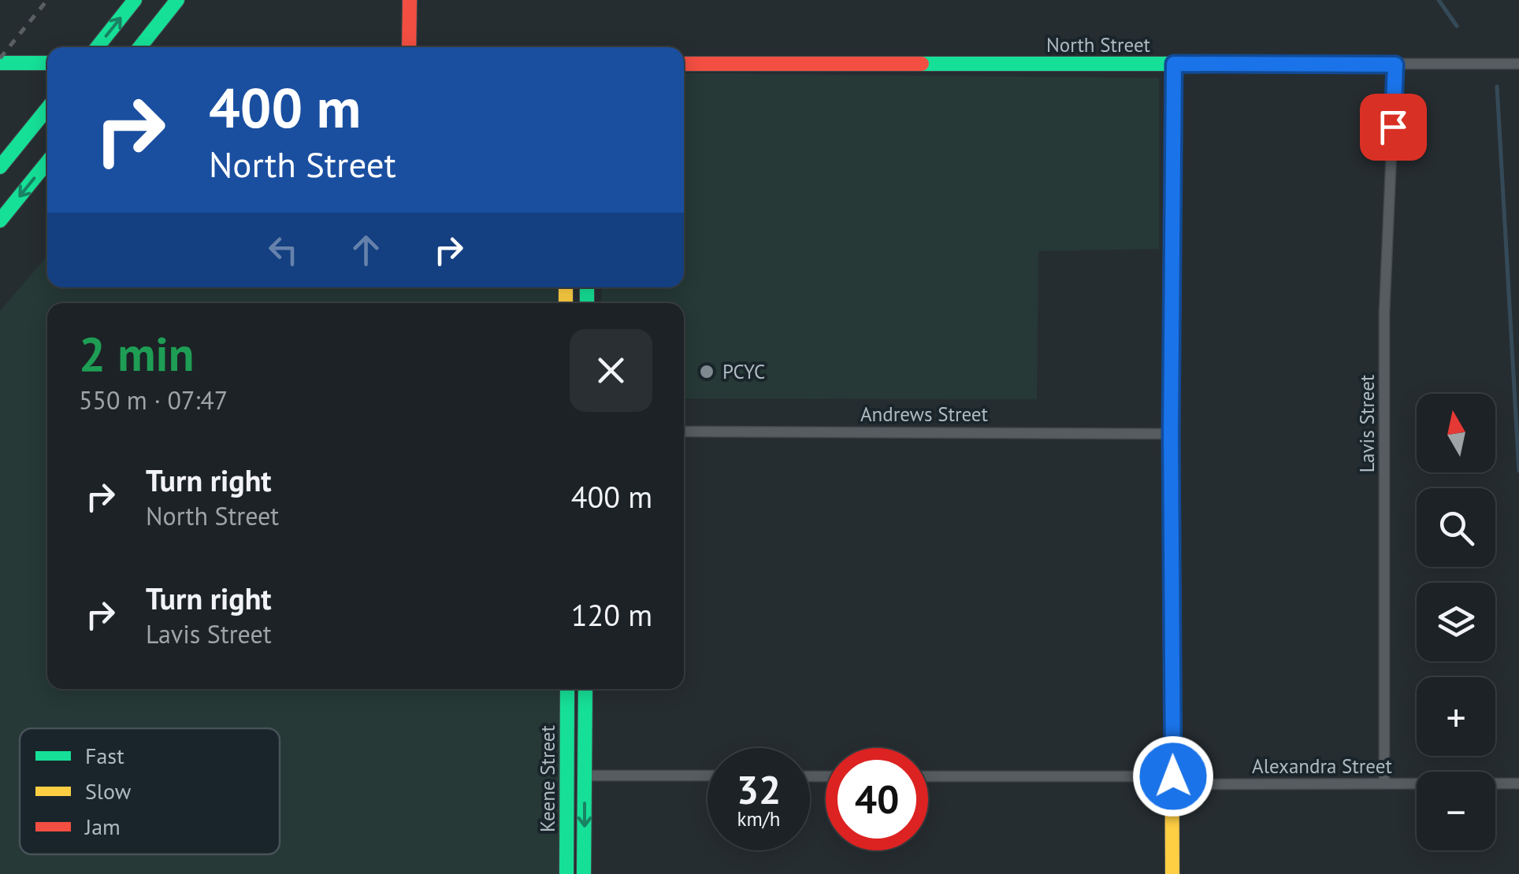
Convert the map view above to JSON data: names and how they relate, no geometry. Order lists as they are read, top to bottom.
{
  "streets": {
    "main road": ["North Street", "Keene Street"],
    "street": ["Andrews Street", "Lavis Street", "Alexandra Street"]
  },
  "crossings": [
    ["North Street", "Lavis Street"],
    ["Lavis Street", "Alexandra Street"]
  ],
  "places": ["PCYC"],
  "legend": ["Fast", "Slow", "Jam"],
  "north": "top",
  "page": {
    "turn": ["400 m", "North Street"],
    "heading": ["2 min", "550 m · 07:47"],
    "map_buttons": ["+", "−"],
    "list": [
      {
        "name": "Turn right",
        "note": "North Street",
        "value": "400 m"
      },
      {
        "name": "Turn right",
        "note": "Lavis Street",
        "value": "120 m"
      }
    ],
    "speed": "32 km/h",
    "limit": "40"
  }
}
